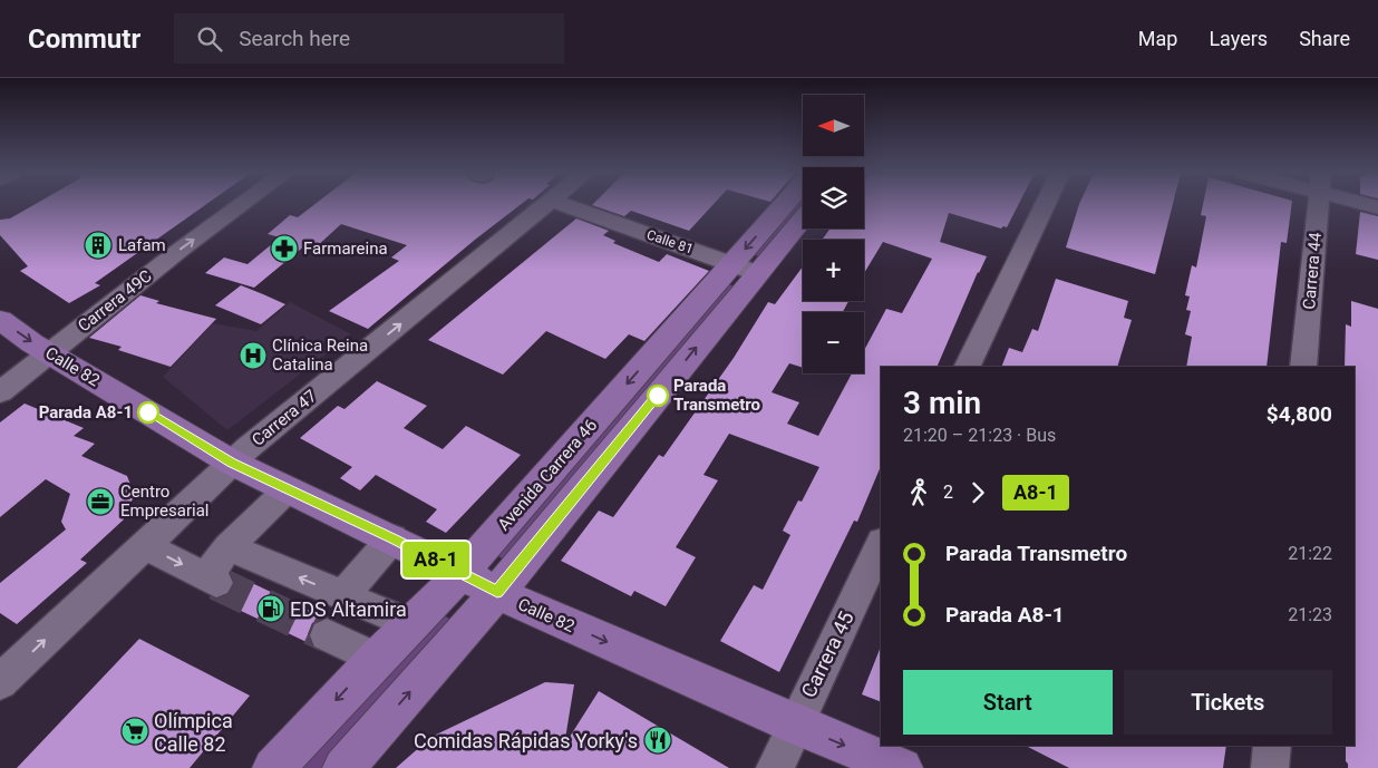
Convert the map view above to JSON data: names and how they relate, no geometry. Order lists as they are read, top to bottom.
{
  "streets": {
    "main road": ["Calle 82", "Avenida Carrera 46"],
    "street": [
      "Calle 81",
      "Carrera 44",
      "Carrera 49C",
      "Carrera 47",
      "Carrera 45"
    ]
  },
  "crossings": [
    ["Calle 81", "Avenida Carrera 46"],
    ["Carrera 49C", "Calle 82"],
    ["Calle 82", "Carrera 47"],
    ["Calle 82", "Avenida Carrera 46"],
    ["Calle 82", "Carrera 45"]
  ],
  "one_way": ["Carrera 49C", "Calle 82", "Carrera 47"],
  "places": {
    "building": ["Lafam"],
    "pharmacy": ["Farmareina"],
    "hospital": ["Clínica Reina Catalina"],
    "other": ["Parada Transmetro", "Parada A8-1"],
    "office": ["Centro Empresarial"],
    "fuel station": ["EDS Altamira"],
    "supermarket": ["Olímpica Calle 82"],
    "restaurant": ["Comidas Rápidas Yorky's"]
  },
  "lines": ["bus line A8-1"],
  "north": "left",
  "page": {
    "header": "Commutr",
    "search": "Search here",
    "nav": ["Map", "Layers", "Share"],
    "on_map": "A8-1",
    "map_buttons": ["+", "−"],
    "heading": ["3 min", "21:20 – 21:23 · Bus", "$4,800"],
    "legs": ["2", "A8-1"],
    "list": [
      {
        "name": "Parada Transmetro",
        "value": "21:22"
      },
      {
        "name": "Parada A8-1",
        "value": "21:23"
      }
    ],
    "buttons": ["Start", "Tickets"]
  }
}
